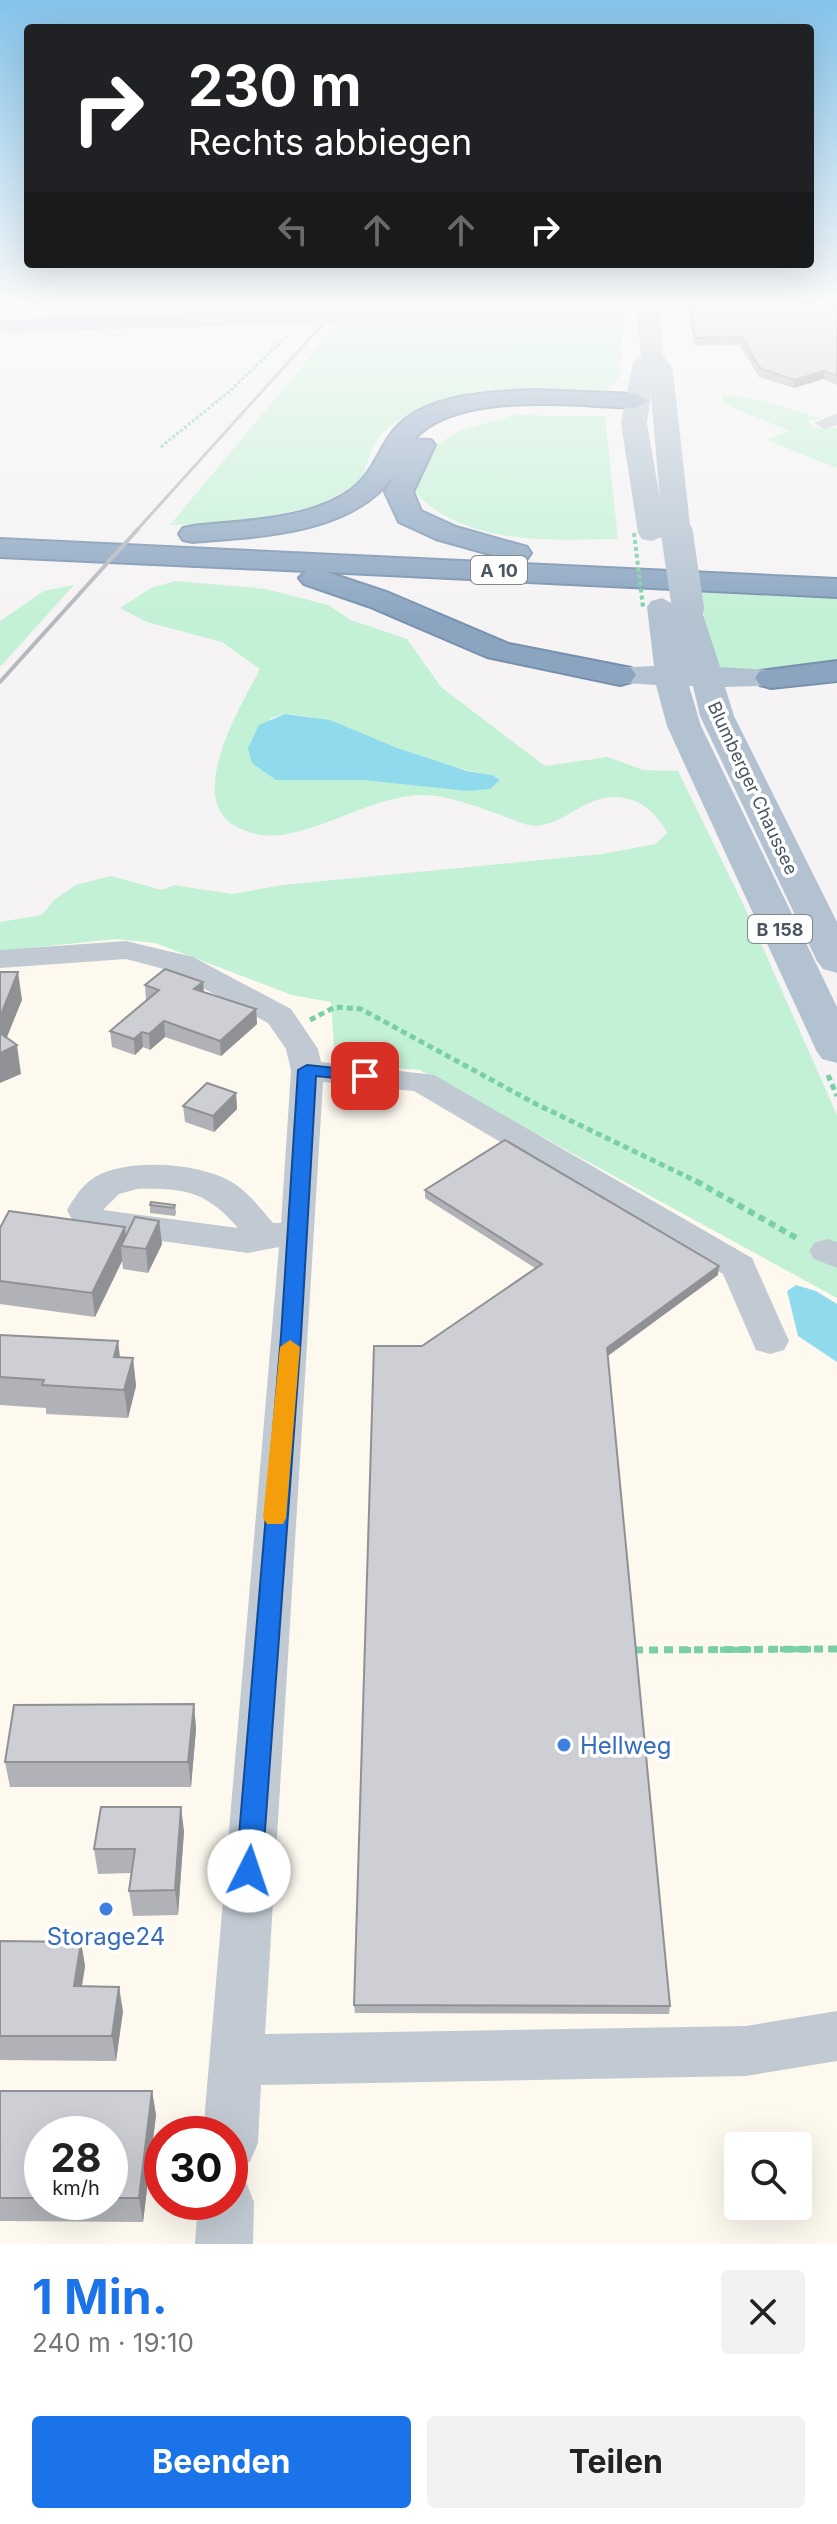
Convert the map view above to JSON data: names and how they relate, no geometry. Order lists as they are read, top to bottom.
{
  "streets": {
    "highway": ["A 10"],
    "main road": ["Blumberger Chaussee", "B 158"]
  },
  "crossings": [
    ["Blumberger Chaussee", "B 158"]
  ],
  "places": ["Hellweg", "Storage24"],
  "page": {
    "turn": ["230 m", "Rechts abbiegen"],
    "speed": "28 km/h",
    "limit": "30",
    "heading": ["1 Min.", "240 m · 19:10"],
    "buttons": ["Beenden", "Teilen"]
  }
}
